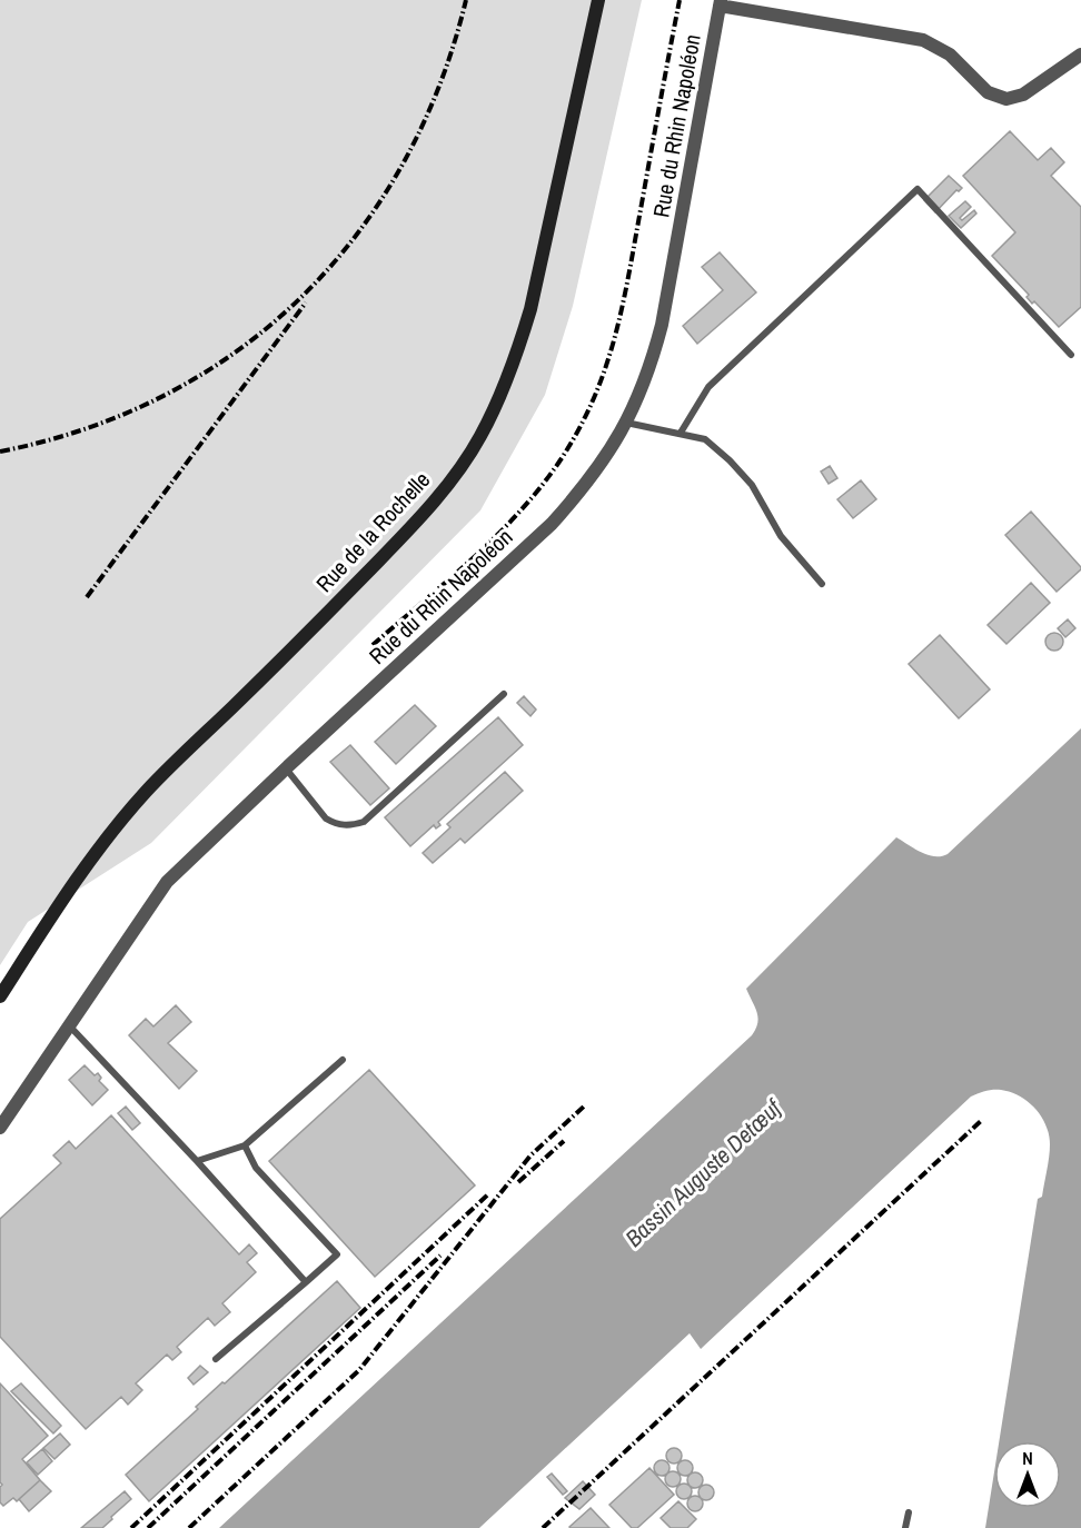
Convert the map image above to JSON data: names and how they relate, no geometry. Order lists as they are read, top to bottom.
{
  "streets": {
    "main road": ["Rue de la Rochelle"],
    "street": ["Rue du Rhin Napoléon"]
  },
  "water": ["Bassin Auguste Detœuf"],
  "north": "top"
}
